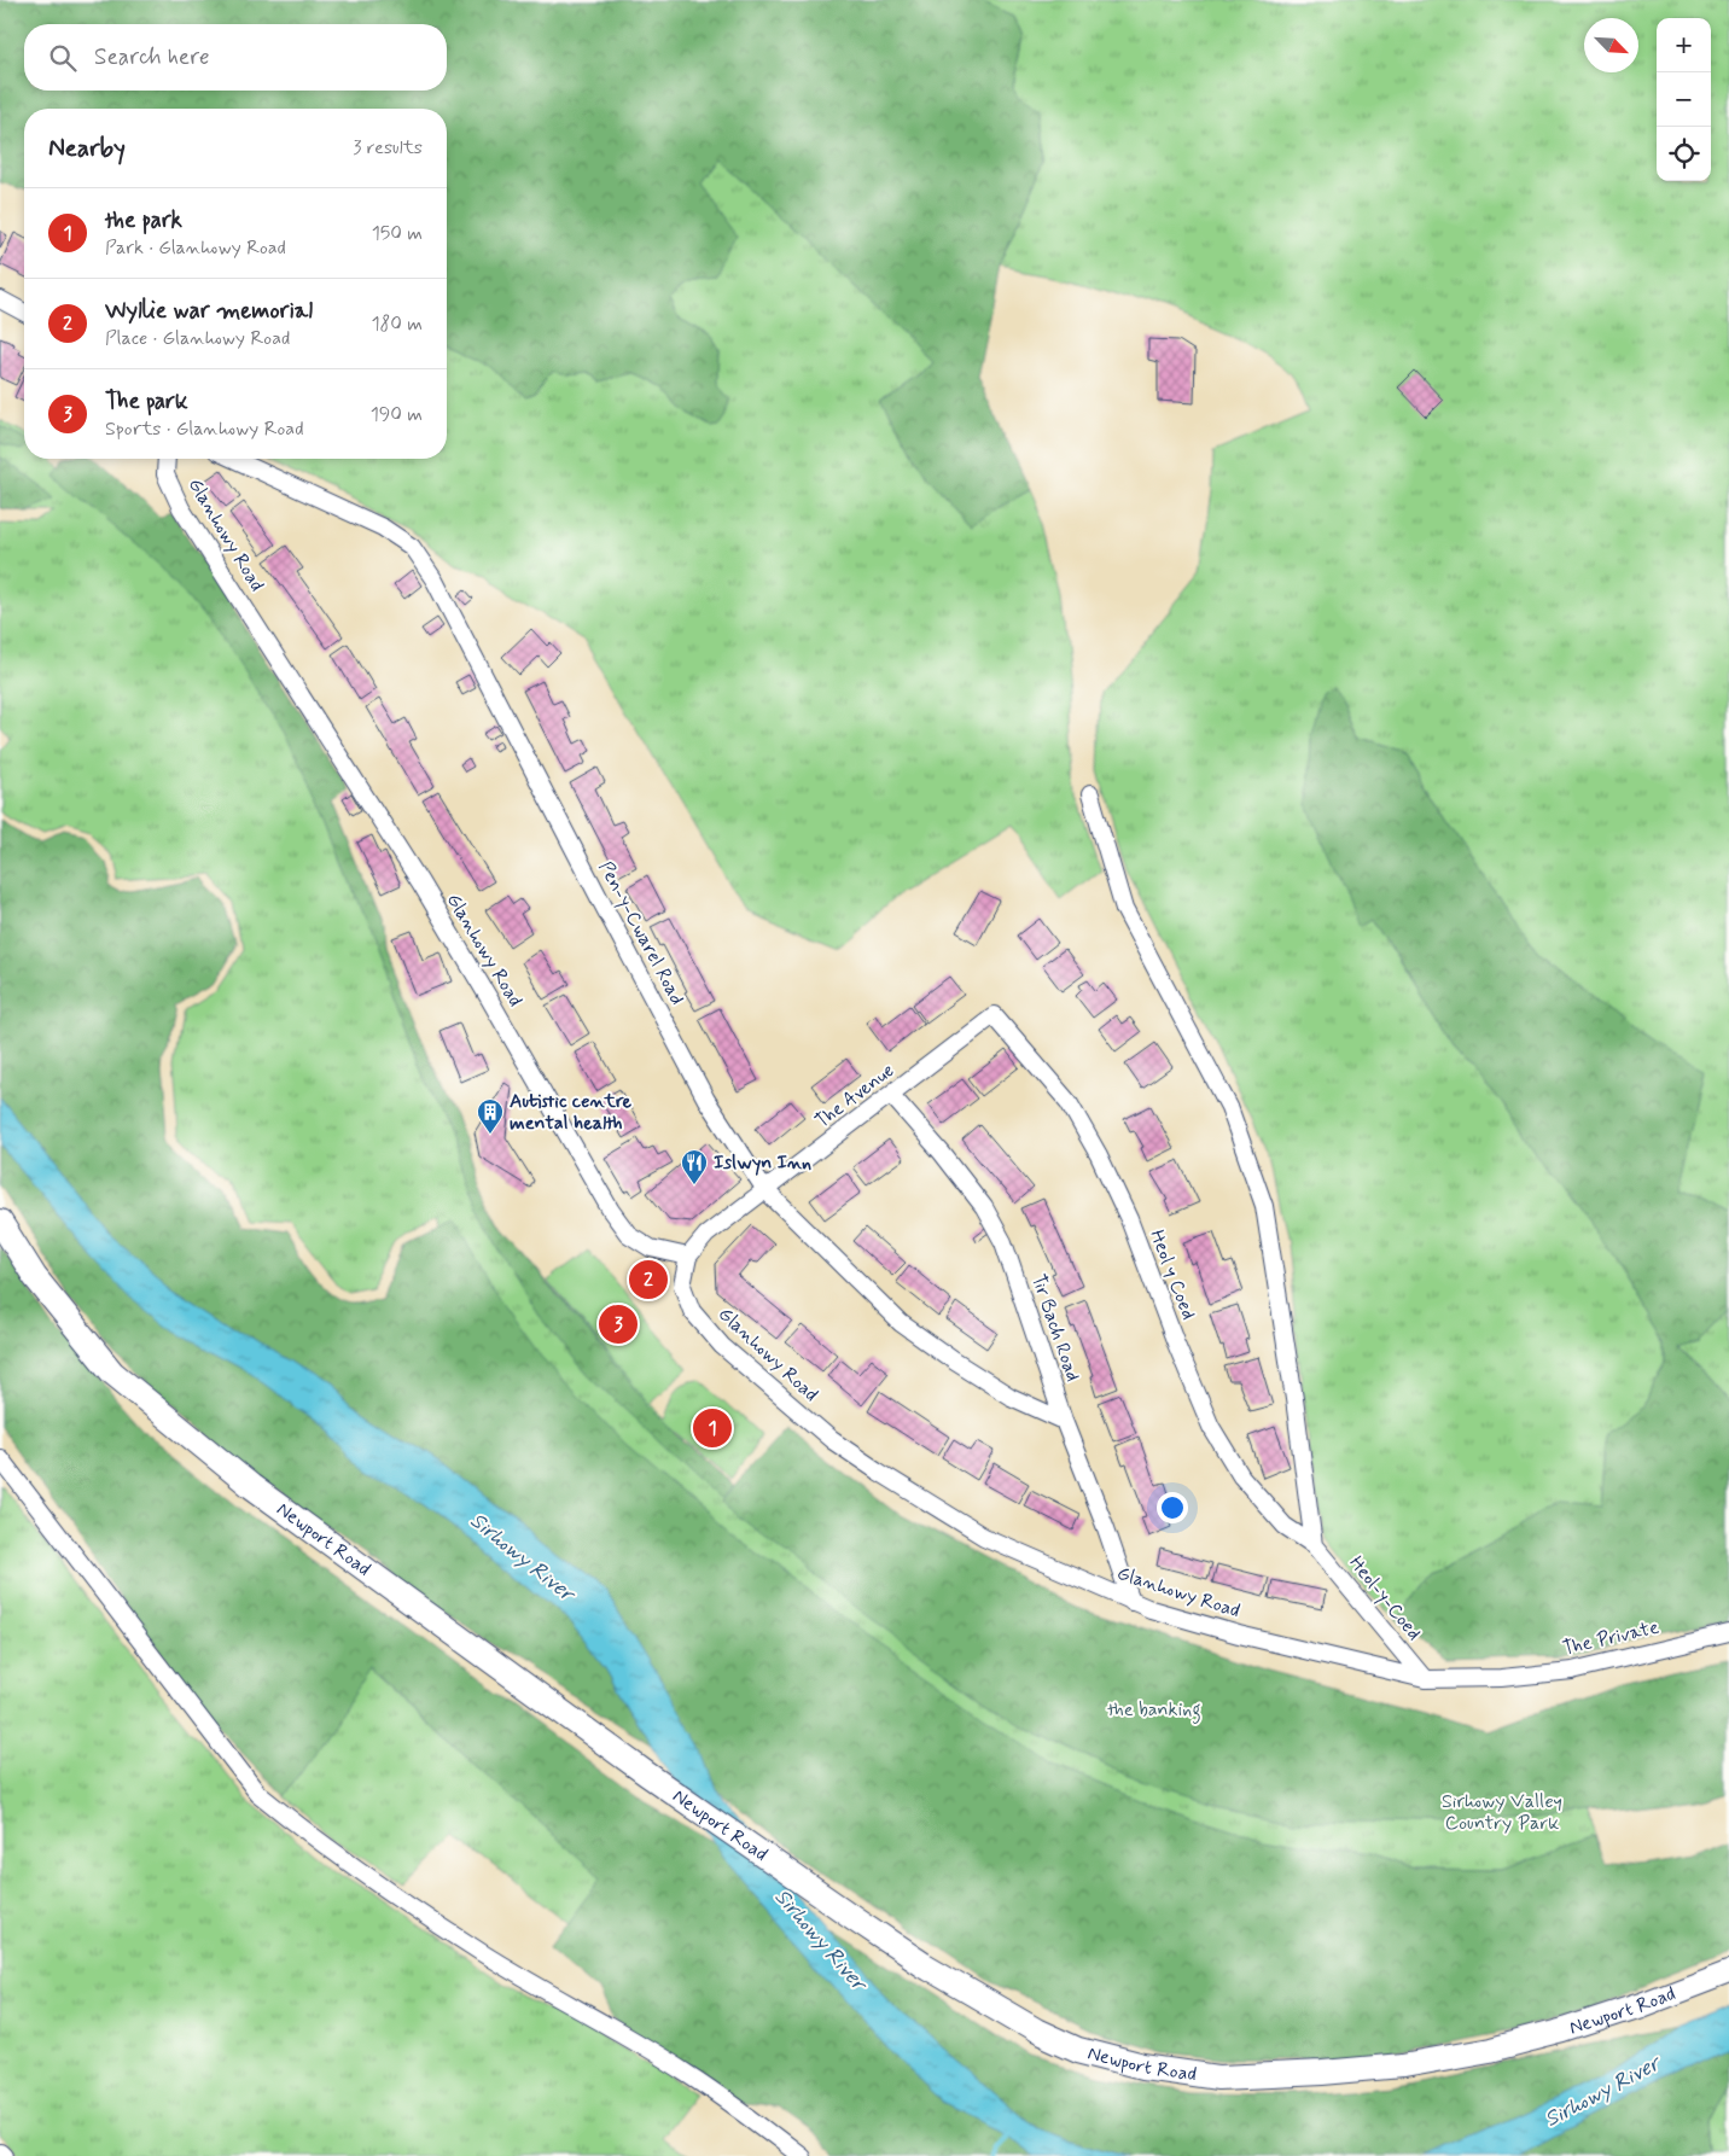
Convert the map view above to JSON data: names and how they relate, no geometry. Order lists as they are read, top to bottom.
{
  "streets": {
    "main road": ["Newport Road"],
    "street": [
      "Glanhowy Road",
      "Pen-y-Cwarel Road",
      "The Avenue",
      "Heol y Coed",
      "Tir Bach Road",
      "Heol-y-Coed",
      "The Private"
    ]
  },
  "crossings": [
    ["Glanhowy Road", "The Avenue"],
    ["Glanhowy Road", "Tir Bach Road"],
    ["Glanhowy Road", "Heol-y-Coed"],
    ["Glanhowy Road", "The Private"],
    ["Pen-y-Cwarel Road", "The Avenue"],
    ["Pen-y-Cwarel Road", "Tir Bach Road"],
    ["The Avenue", "Heol y Coed"],
    ["The Avenue", "Tir Bach Road"],
    ["Heol y Coed", "Heol-y-Coed"]
  ],
  "water": ["Sirhowy River"],
  "parks": ["the banking", "Sirhowy Valley Country Park"],
  "places": {
    "building": ["Autistic centre mental health"],
    "restaurant": ["Islwyn Inn"]
  },
  "north": "bottom right",
  "page": {
    "map_buttons": ["+", "−"],
    "search": "Search here",
    "heading": ["Nearby", "3 results"],
    "list": [
      {
        "mark": "1",
        "name": "the park",
        "note": "Park · Glanhowy Road",
        "value": "150 m"
      },
      {
        "mark": "2",
        "name": "Wyllie war memorial",
        "note": "Place · Glanhowy Road",
        "value": "180 m"
      },
      {
        "mark": "3",
        "name": "The park",
        "note": "Sports · Glanhowy Road",
        "value": "190 m"
      }
    ],
    "pins": ["2", "3", "1"]
  }
}
